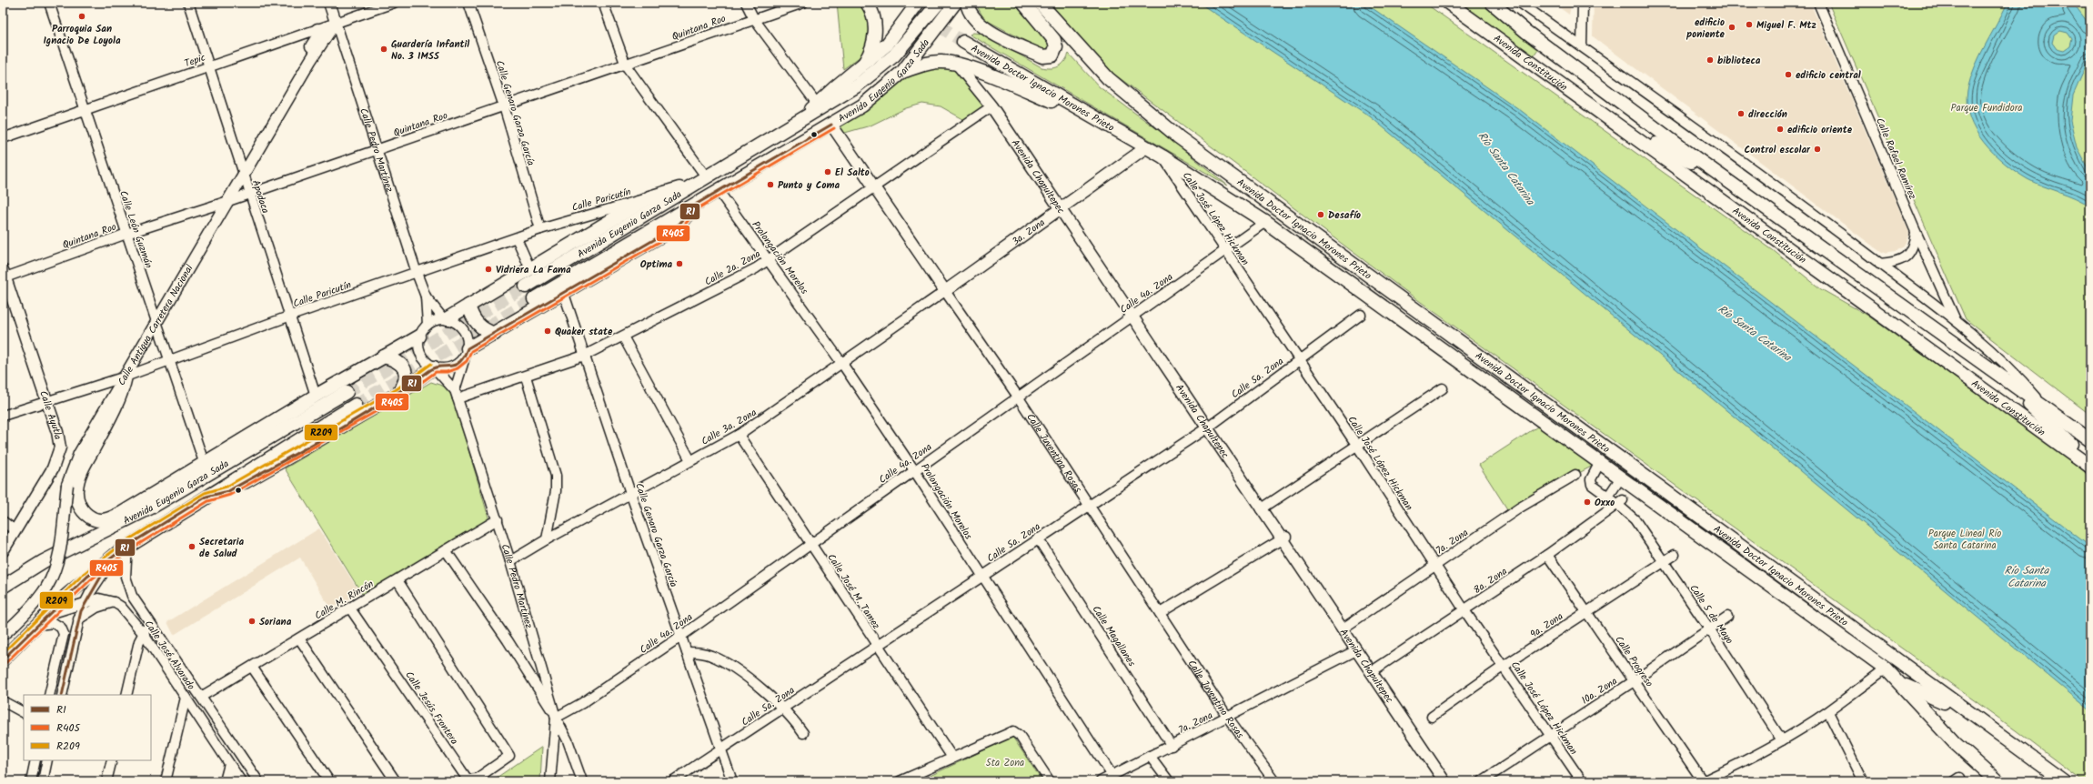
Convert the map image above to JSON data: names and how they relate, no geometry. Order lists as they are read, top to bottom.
{
  "streets": {
    "highway": ["Avenida Constitución", "Avenida Eugenio Garza Sada", "Avenida Doctor Ignacio Morones Prieto"],
    "main road": [
      "Calle Pedro Martínez",
      "Avenida Chapultepec",
      "3a. Zona",
      "Calle Antigua Carretera Nacional",
      "Calle Ayutla",
      "Calle Juventino Rosas"
    ],
    "street": [
      "Quintana Roo",
      "Tepic",
      "Calle Genaro Garza García",
      "Calle Rafael Ramírez",
      "Apodaca",
      "Calle Paricutín",
      "Calle José López Hickman",
      "Calle León Guzmán",
      "Prolongación Morelos",
      "Calle 2a. Zona",
      "Calle 4a. Zona",
      "Calle 5a. Zona",
      "Calle 3a. Zona",
      "7a. Zona",
      "8a. Zona",
      "Calle José M. Tamez",
      "Calle M. Rincón",
      "Calle 5 de Mayo",
      "9a. Zona",
      "Calle Magallanes",
      "Calle José Alvarado",
      "Calle Progreso",
      "10a. Zona",
      "Calle Jesús Frontera"
    ]
  },
  "crossings": [
    ["Quintana Roo", "Calle Genaro Garza García"],
    ["Quintana Roo", "Calle Pedro Martínez"],
    ["Quintana Roo", "Apodaca"],
    ["Quintana Roo", "Calle León Guzmán"],
    ["Quintana Roo", "Calle Antigua Carretera Nacional"],
    ["Quintana Roo", "Calle Ayutla"],
    ["Tepic", "Calle Pedro Martínez"],
    ["Tepic", "Apodaca"],
    ["Tepic", "Calle León Guzmán"],
    ["Tepic", "Calle Antigua Carretera Nacional"],
    ["Avenida Eugenio Garza Sada", "Prolongación Morelos"],
    ["Avenida Eugenio Garza Sada", "Calle Juventino Rosas"],
    ["Avenida Eugenio Garza Sada", "Calle José Alvarado"],
    ["Avenida Doctor Ignacio Morones Prieto", "Calle José López Hickman"],
    ["Avenida Doctor Ignacio Morones Prieto", "3a. Zona"],
    ["Avenida Doctor Ignacio Morones Prieto", "Calle 4a. Zona"],
    ["Avenida Doctor Ignacio Morones Prieto", "Calle 5 de Mayo"],
    ["Calle Genaro Garza García", "Calle Paricutín"],
    ["Calle Genaro Garza García", "Calle 2a. Zona"],
    ["Calle Genaro Garza García", "Calle 4a. Zona"],
    ["Calle Genaro Garza García", "Calle 5a. Zona"],
    ["Calle Genaro Garza García", "Calle 3a. Zona"],
    ["Calle Pedro Martínez", "Calle Paricutín"],
    ["Calle Pedro Martínez", "Calle 2a. Zona"],
    ["Calle Pedro Martínez", "Calle 4a. Zona"],
    ["Calle Pedro Martínez", "Calle Antigua Carretera Nacional"],
    ["Calle Pedro Martínez", "Calle 3a. Zona"],
    ["Calle Pedro Martínez", "Calle M. Rincón"],
    ["Avenida Chapultepec", "3a. Zona"],
    ["Avenida Chapultepec", "Calle 2a. Zona"],
    ["Avenida Chapultepec", "Calle 4a. Zona"],
    ["Avenida Chapultepec", "Calle 5a. Zona"],
    ["Avenida Chapultepec", "7a. Zona"],
    ["Avenida Chapultepec", "8a. Zona"],
    ["Apodaca", "Calle Paricutín"],
    ["Apodaca", "Calle Antigua Carretera Nacional"],
    ["Calle Paricutín", "Calle León Guzmán"],
    ["Calle Paricutín", "Calle Antigua Carretera Nacional"],
    ["Calle Paricutín", "Calle Ayutla"],
    ["Calle José López Hickman", "Calle 4a. Zona"],
    ["Calle José López Hickman", "Calle 5a. Zona"],
    ["Calle José López Hickman", "7a. Zona"],
    ["Calle José López Hickman", "8a. Zona"],
    ["Calle José López Hickman", "9a. Zona"],
    ["Calle José López Hickman", "10a. Zona"],
    ["Calle León Guzmán", "Calle Antigua Carretera Nacional"],
    ["3a. Zona", "Calle 3a. Zona"],
    ["3a. Zona", "Calle Juventino Rosas"],
    ["Prolongación Morelos", "Calle 2a. Zona"],
    ["Prolongación Morelos", "Calle 4a. Zona"],
    ["Prolongación Morelos", "Calle 5a. Zona"],
    ["Prolongación Morelos", "Calle 3a. Zona"],
    ["Prolongación Morelos", "7a. Zona"],
    ["Calle 2a. Zona", "Calle Juventino Rosas"],
    ["Calle 4a. Zona", "Calle Juventino Rosas"],
    ["Calle 4a. Zona", "Calle José M. Tamez"],
    ["Calle 5a. Zona", "Calle Juventino Rosas"],
    ["Calle 5a. Zona", "Calle José M. Tamez"],
    ["Calle 5a. Zona", "Calle Magallanes"],
    ["Calle 3a. Zona", "Calle Juventino Rosas"],
    ["Calle 3a. Zona", "Calle José M. Tamez"],
    ["Calle Juventino Rosas", "7a. Zona"],
    ["7a. Zona", "Calle Magallanes"],
    ["8a. Zona", "Calle 5 de Mayo"],
    ["8a. Zona", "Calle Progreso"],
    ["Calle M. Rincón", "Calle José Alvarado"],
    ["Calle M. Rincón", "Calle Jesús Frontera"],
    ["Calle 5 de Mayo", "9a. Zona"],
    ["Calle 5 de Mayo", "10a. Zona"],
    ["9a. Zona", "Calle Progreso"],
    ["Calle Progreso", "10a. Zona"]
  ],
  "water": ["Río Santa Catarina"],
  "parks": ["Parque Fundidora", "Parque Lineal Río Santa Catarina", "5ta Zona"],
  "places": [
    "Parroquia San Ignacio De Loyola",
    "Miguel F. Mtz",
    "edificio poniente",
    "Guardería Infantil No. 3 IMSS",
    "biblioteca",
    "edificio central",
    "dirección",
    "edificio oriente",
    "Control escolar",
    "El Salto",
    "Punto y Coma",
    "Desafío",
    "Optima",
    "Vidriera La Fama",
    "Quaker state",
    "Oxxo",
    "Secretaria de Salud",
    "Soriana"
  ],
  "lines": ["transit line R1", "transit line R405", "transit line R209"],
  "legend": ["R1", "R405", "R209"]
}
